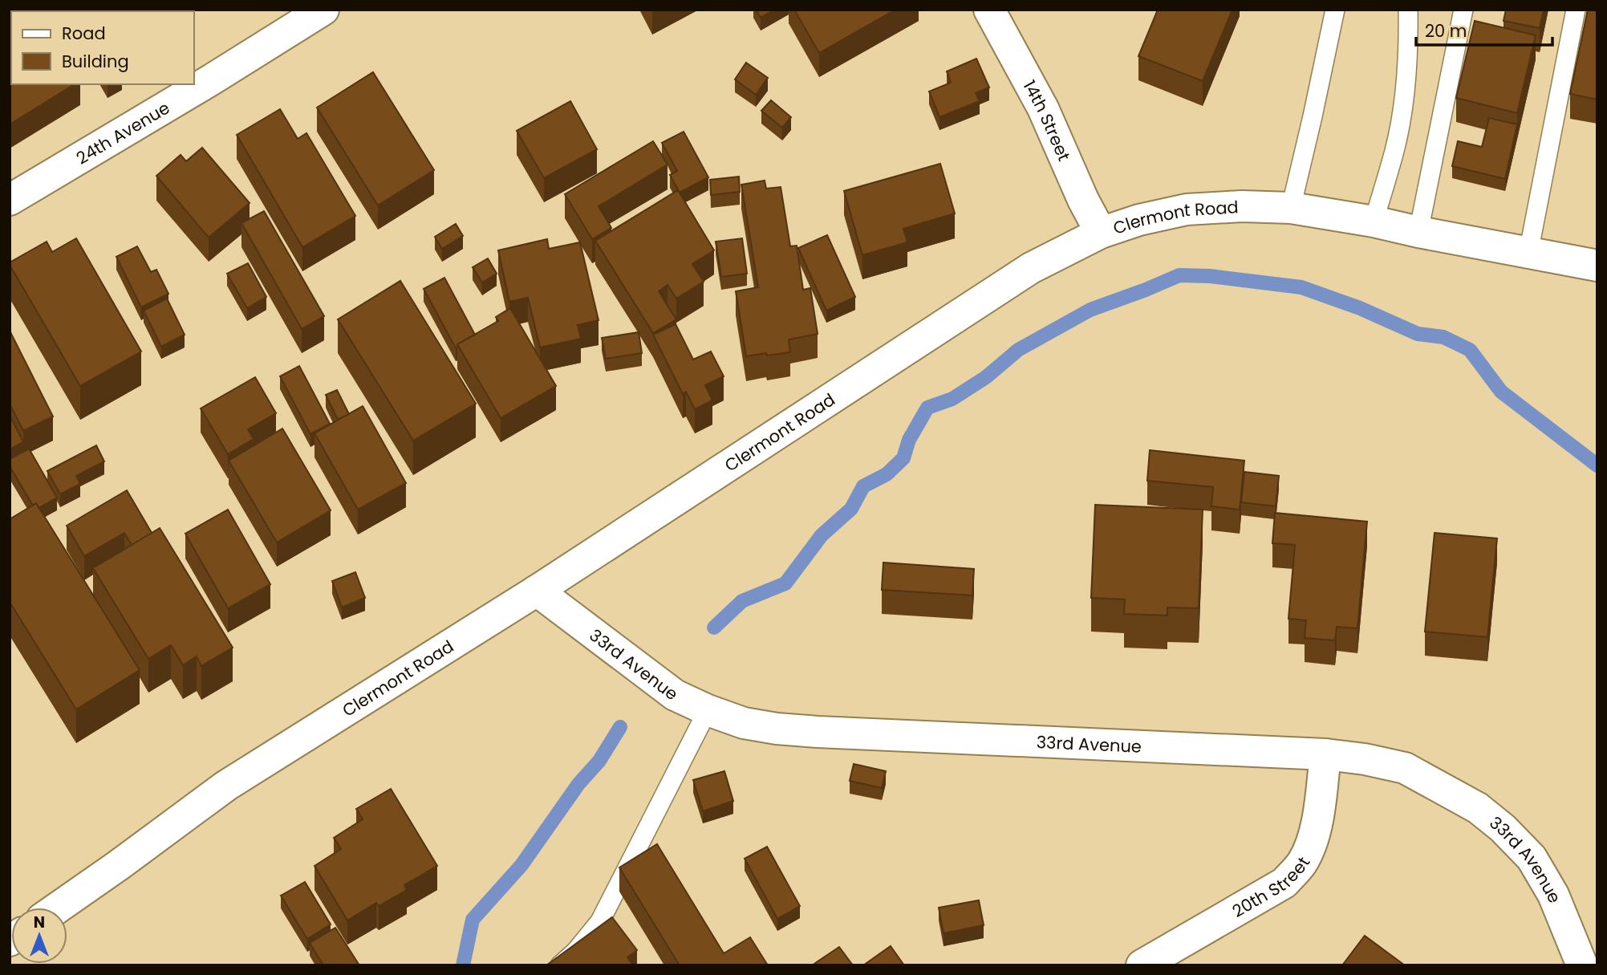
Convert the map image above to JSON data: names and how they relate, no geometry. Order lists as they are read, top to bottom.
{
  "streets": {
    "street": [
      "14th Street",
      "24th Avenue",
      "Clermont Road",
      "33rd Avenue",
      "20th Street"
    ]
  },
  "crossings": [
    ["14th Street", "Clermont Road"],
    ["Clermont Road", "33rd Avenue"],
    ["33rd Avenue", "20th Street"]
  ],
  "legend": ["Road", "Building"],
  "scale_bar": "20 m",
  "north": "top"
}
